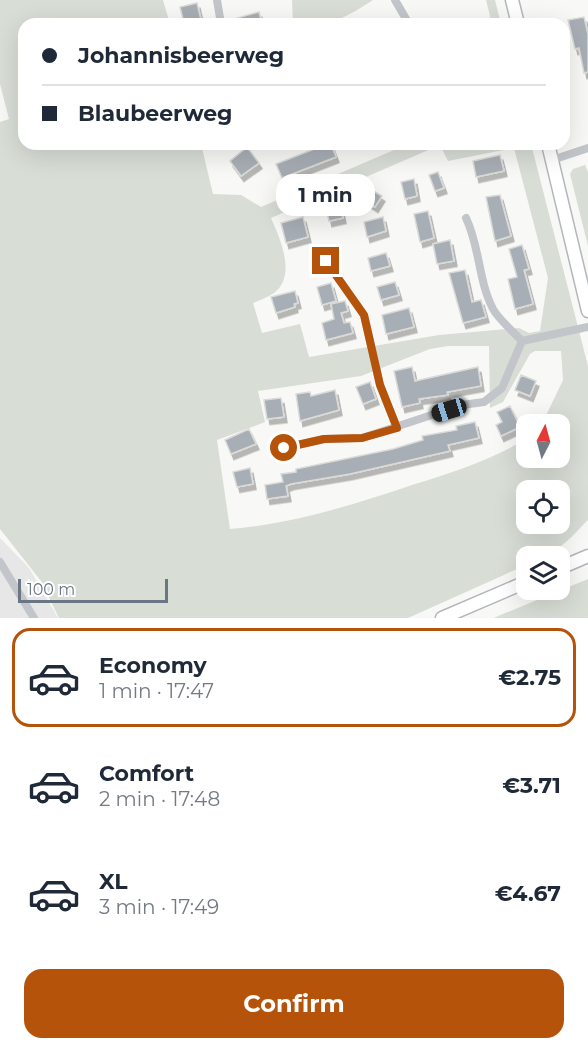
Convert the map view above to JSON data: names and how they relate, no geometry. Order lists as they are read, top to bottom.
{
  "scale_bar": "100 m",
  "north": "top",
  "page": {
    "banner": ["Johannisbeerweg", "Blaubeerweg"],
    "bubble": "1 min",
    "scale": "100 m",
    "list": [
      {
        "name": "Economy",
        "note": "1 min · 17:47",
        "value": "€2.75"
      },
      {
        "name": "Comfort",
        "note": "2 min · 17:48",
        "value": "€3.71"
      },
      {
        "name": "XL",
        "note": "3 min · 17:49",
        "value": "€4.67"
      }
    ],
    "buttons": "Confirm"
  }
}
